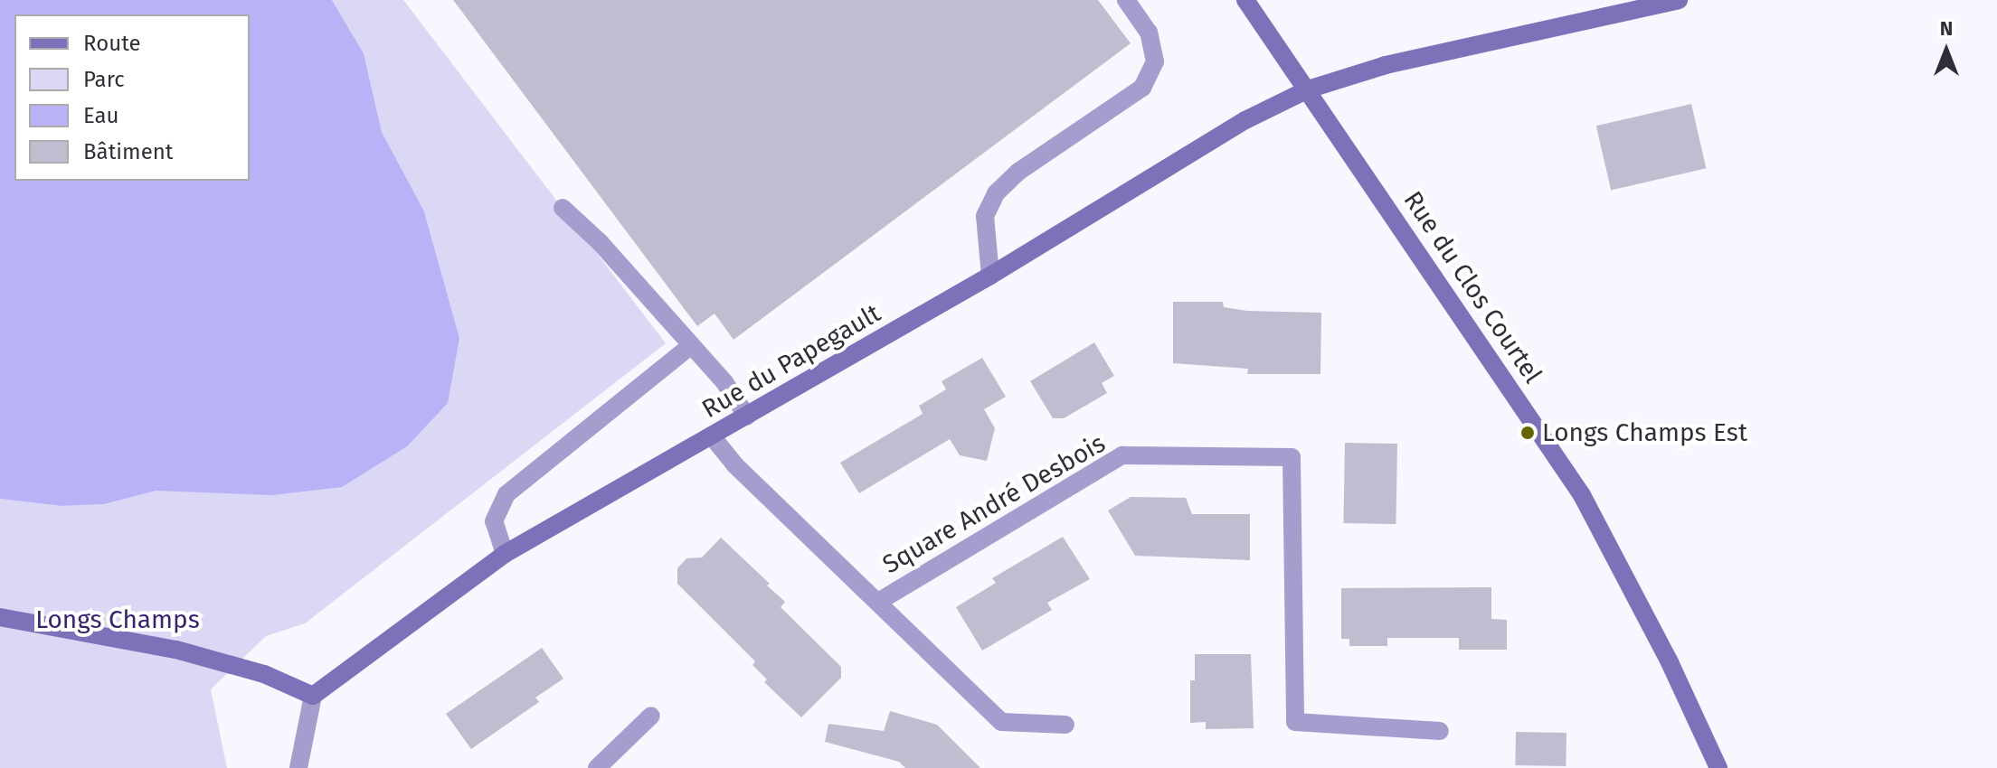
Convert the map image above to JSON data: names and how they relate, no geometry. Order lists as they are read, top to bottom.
{
  "streets": {
    "street": ["Rue du Clos Courtel", "Rue du Papegault", "Square André Desbois"]
  },
  "crossings": [
    ["Rue du Clos Courtel", "Rue du Papegault"],
    ["Rue du Papegault", "Square André Desbois"]
  ],
  "parks": ["Longs Champs"],
  "places": ["Longs Champs Est"],
  "legend": [
    "Route",
    "Parc",
    "Eau",
    "Bâtiment"
  ],
  "north": "top"
}
